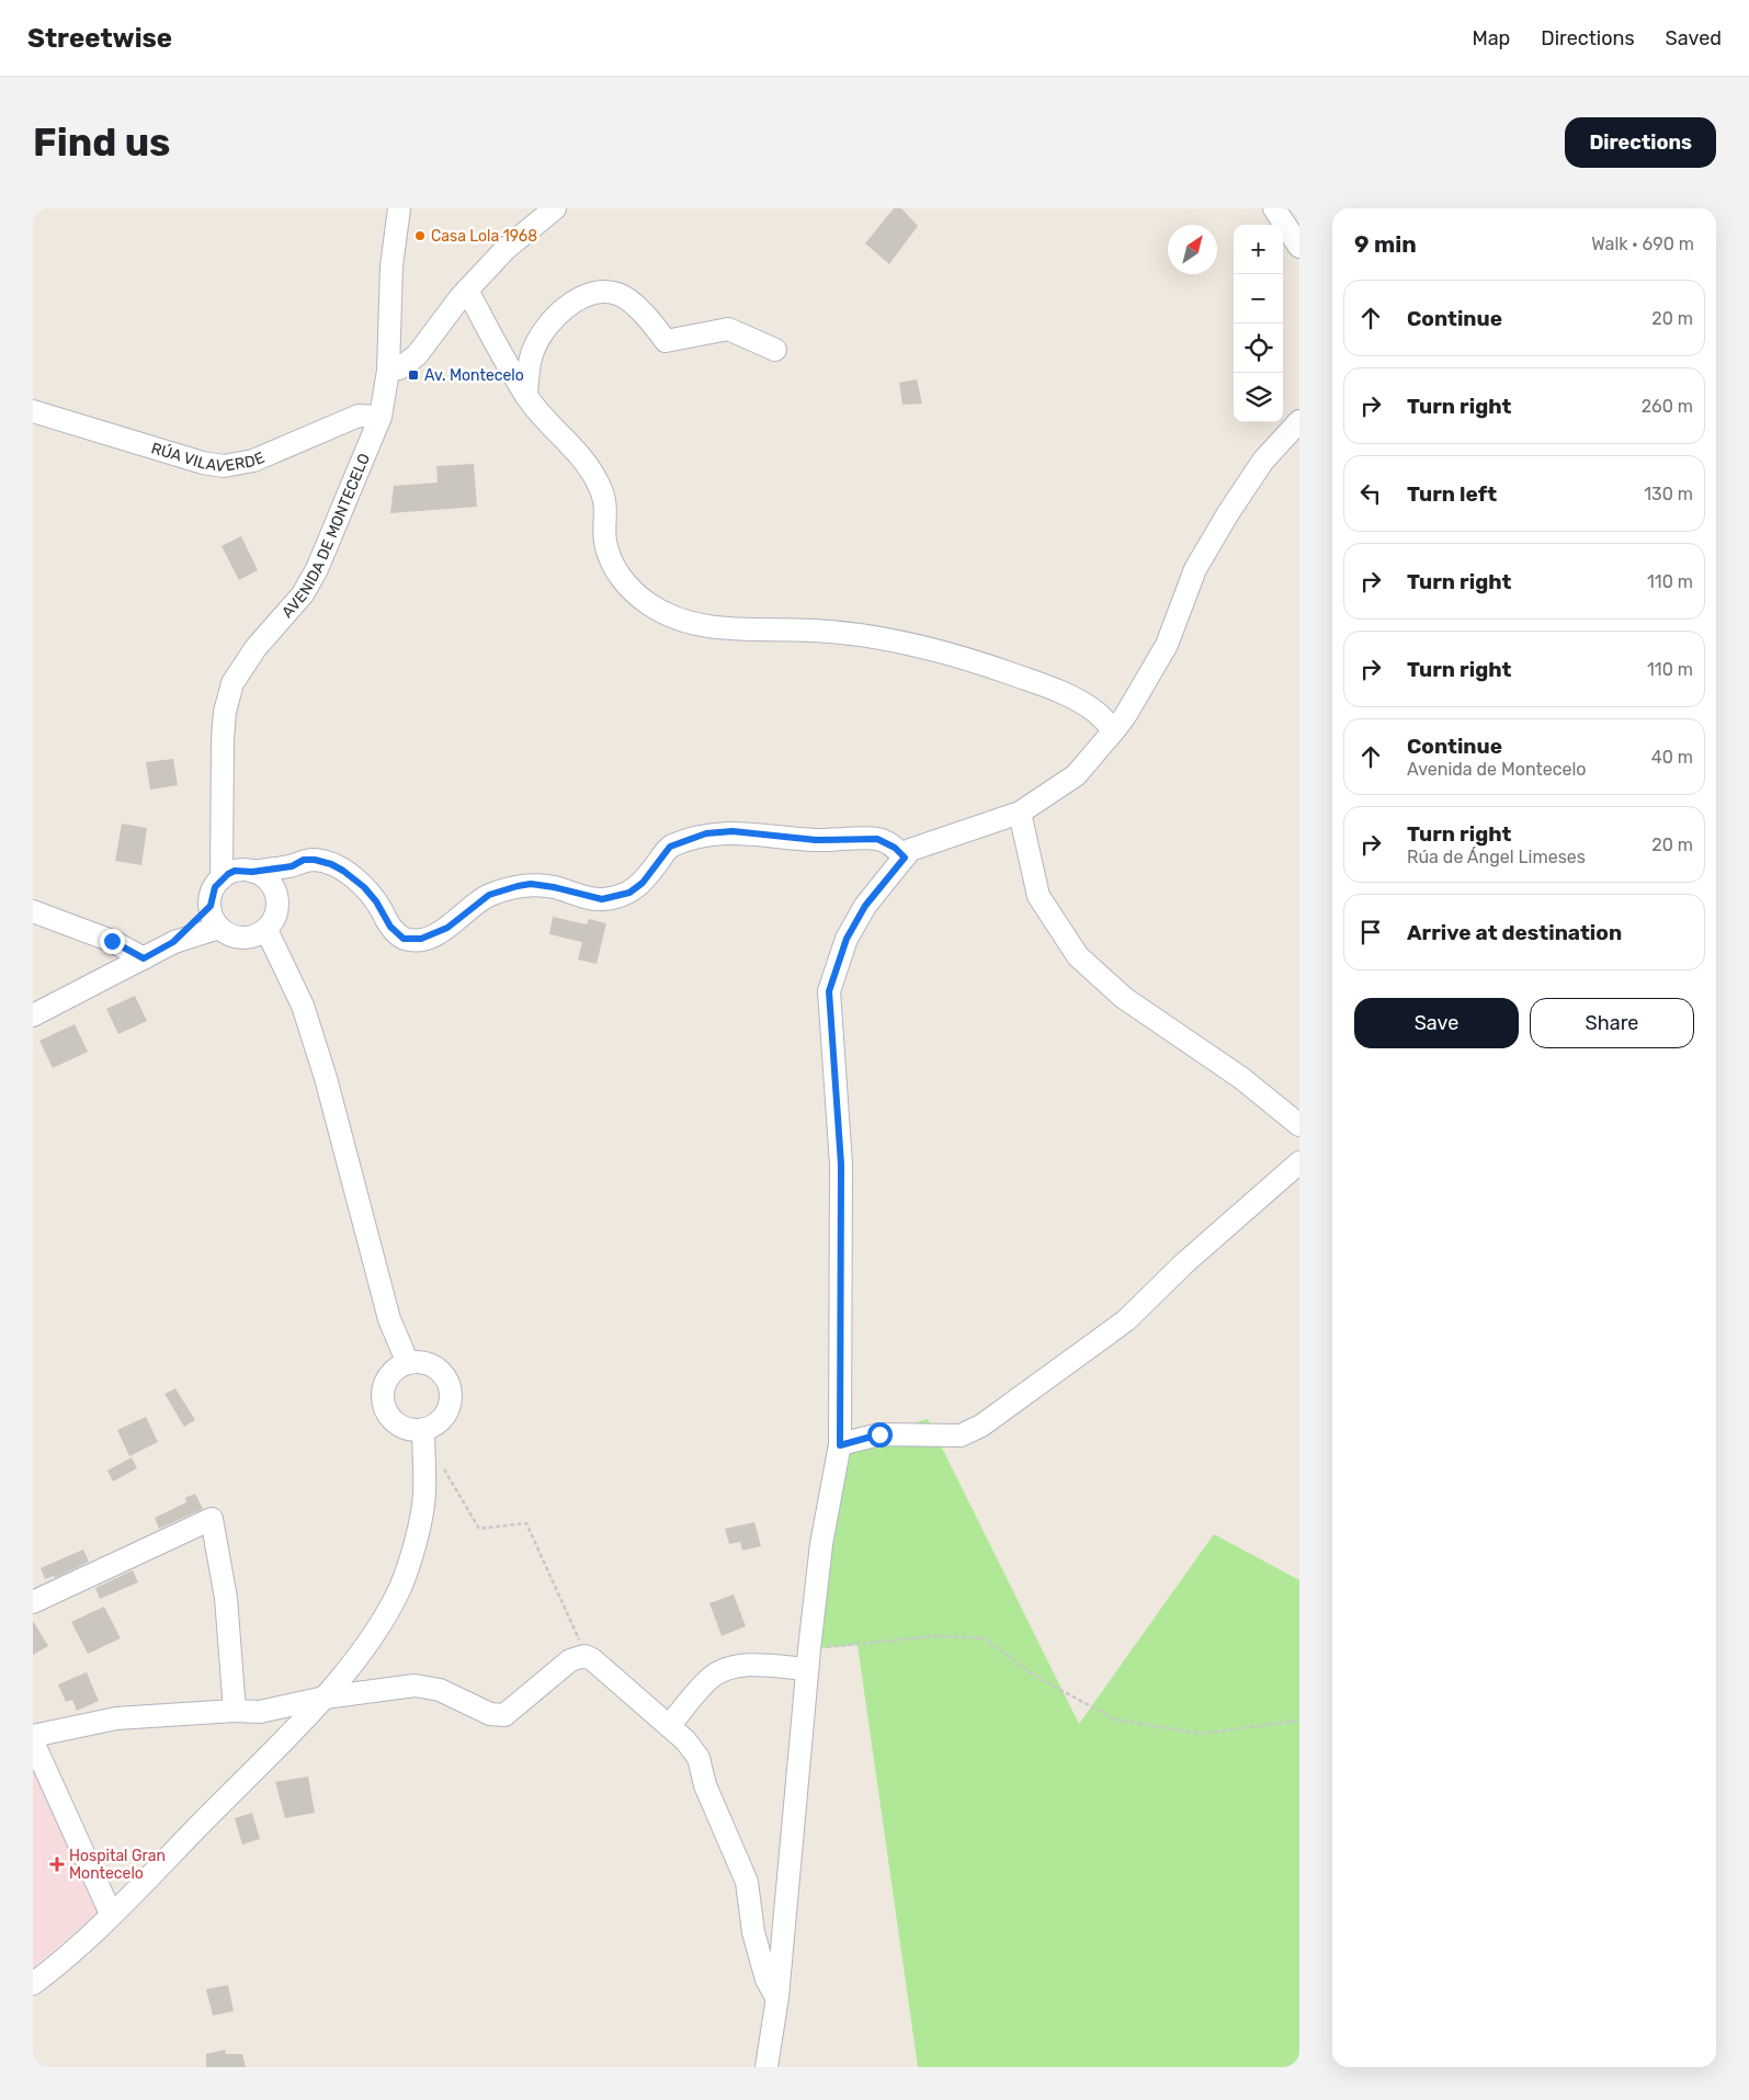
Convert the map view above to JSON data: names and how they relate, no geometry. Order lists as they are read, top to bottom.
{
  "streets": {
    "street": ["RÚA VILAVERDE", "AVENIDA DE MONTECELO"]
  },
  "crossings": [
    ["RÚA VILAVERDE", "AVENIDA DE MONTECELO"]
  ],
  "places": {
    "other": ["Casa Lola 1968"],
    "transit": ["Av. Montecelo"],
    "health": ["Hospital Gran Montecelo"]
  },
  "north": "top right",
  "page": {
    "header": "Streetwise",
    "nav": ["Map", "Directions", "Saved"],
    "buttons": [
      "Directions",
      ["Save", "Share"]
    ],
    "title": "Find us",
    "heading": ["9 min", "Walk · 690 m"],
    "map_buttons": ["+", "−"],
    "list": [
      ["Continue", "20 m"],
      ["Turn right", "260 m"],
      ["Turn left", "130 m"],
      ["Turn right", "110 m"],
      ["Turn right", "110 m"],
      ["Continue", "Avenida de Montecelo", "40 m"],
      ["Turn right", "Rúa de Ángel Limeses", "20 m"],
      "Arrive at destination"
    ]
  }
}
